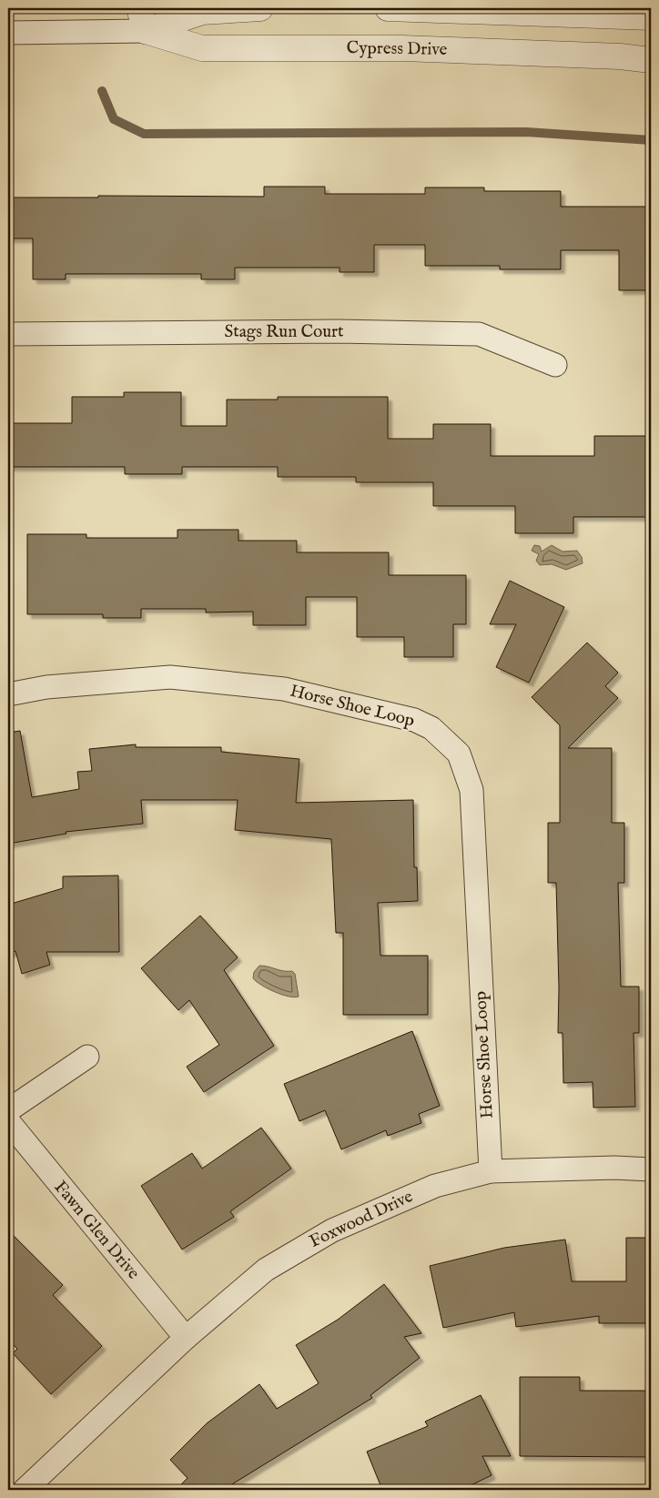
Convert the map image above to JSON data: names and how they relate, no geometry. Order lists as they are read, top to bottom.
{
  "streets": {
    "street": [
      "Cypress Drive",
      "Stags Run Court",
      "Horse Shoe Loop",
      "Foxwood Drive",
      "Fawn Glen Drive"
    ]
  },
  "crossings": [
    ["Horse Shoe Loop", "Foxwood Drive"],
    ["Foxwood Drive", "Fawn Glen Drive"]
  ]
}
